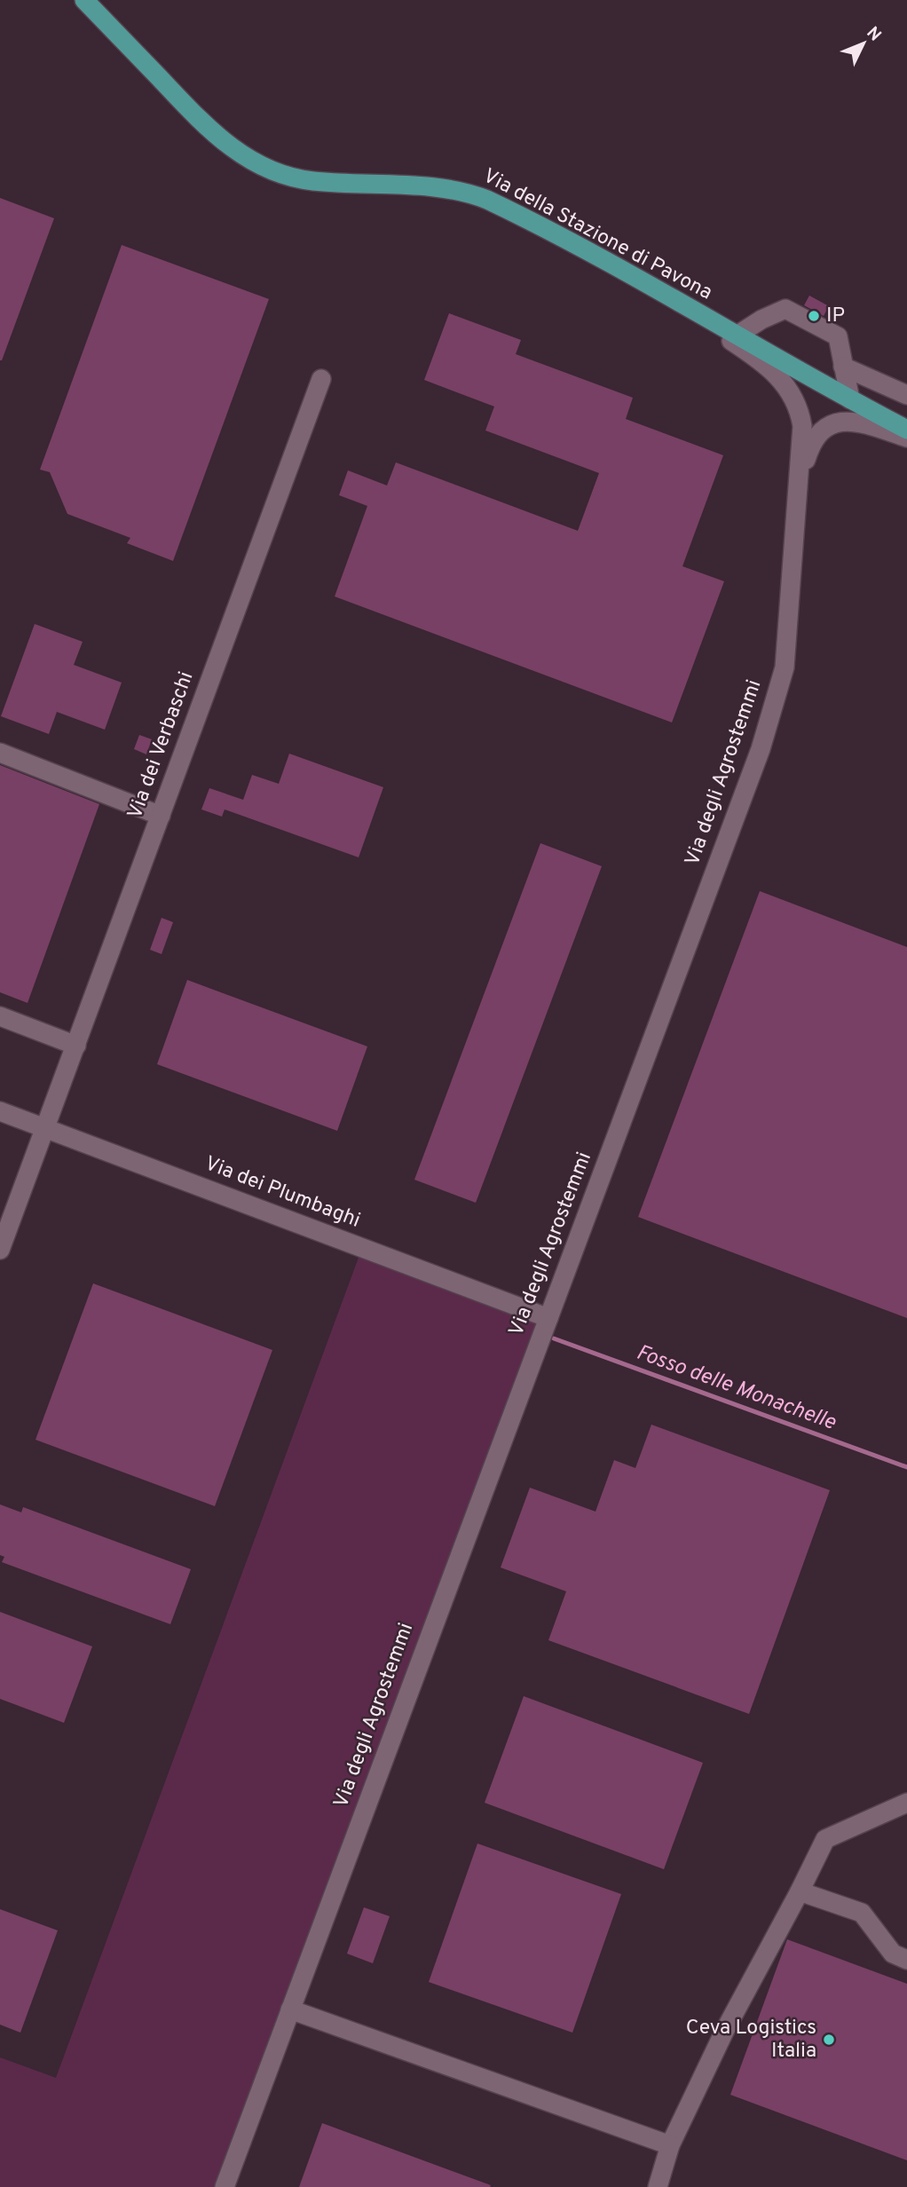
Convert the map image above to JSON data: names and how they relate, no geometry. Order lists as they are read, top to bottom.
{
  "streets": {
    "main road": ["Via della Stazione di Pavona"],
    "street": ["Via dei Verbaschi", "Via degli Agrostemmi", "Via dei Plumbaghi"]
  },
  "crossings": [
    ["Via della Stazione di Pavona", "Via degli Agrostemmi"],
    ["Via dei Verbaschi", "Via dei Plumbaghi"],
    ["Via degli Agrostemmi", "Via dei Plumbaghi"]
  ],
  "water": ["Fosso delle Monachelle"],
  "places": ["IP", "Ceva Logistics Italia"],
  "north": "top right"
}
